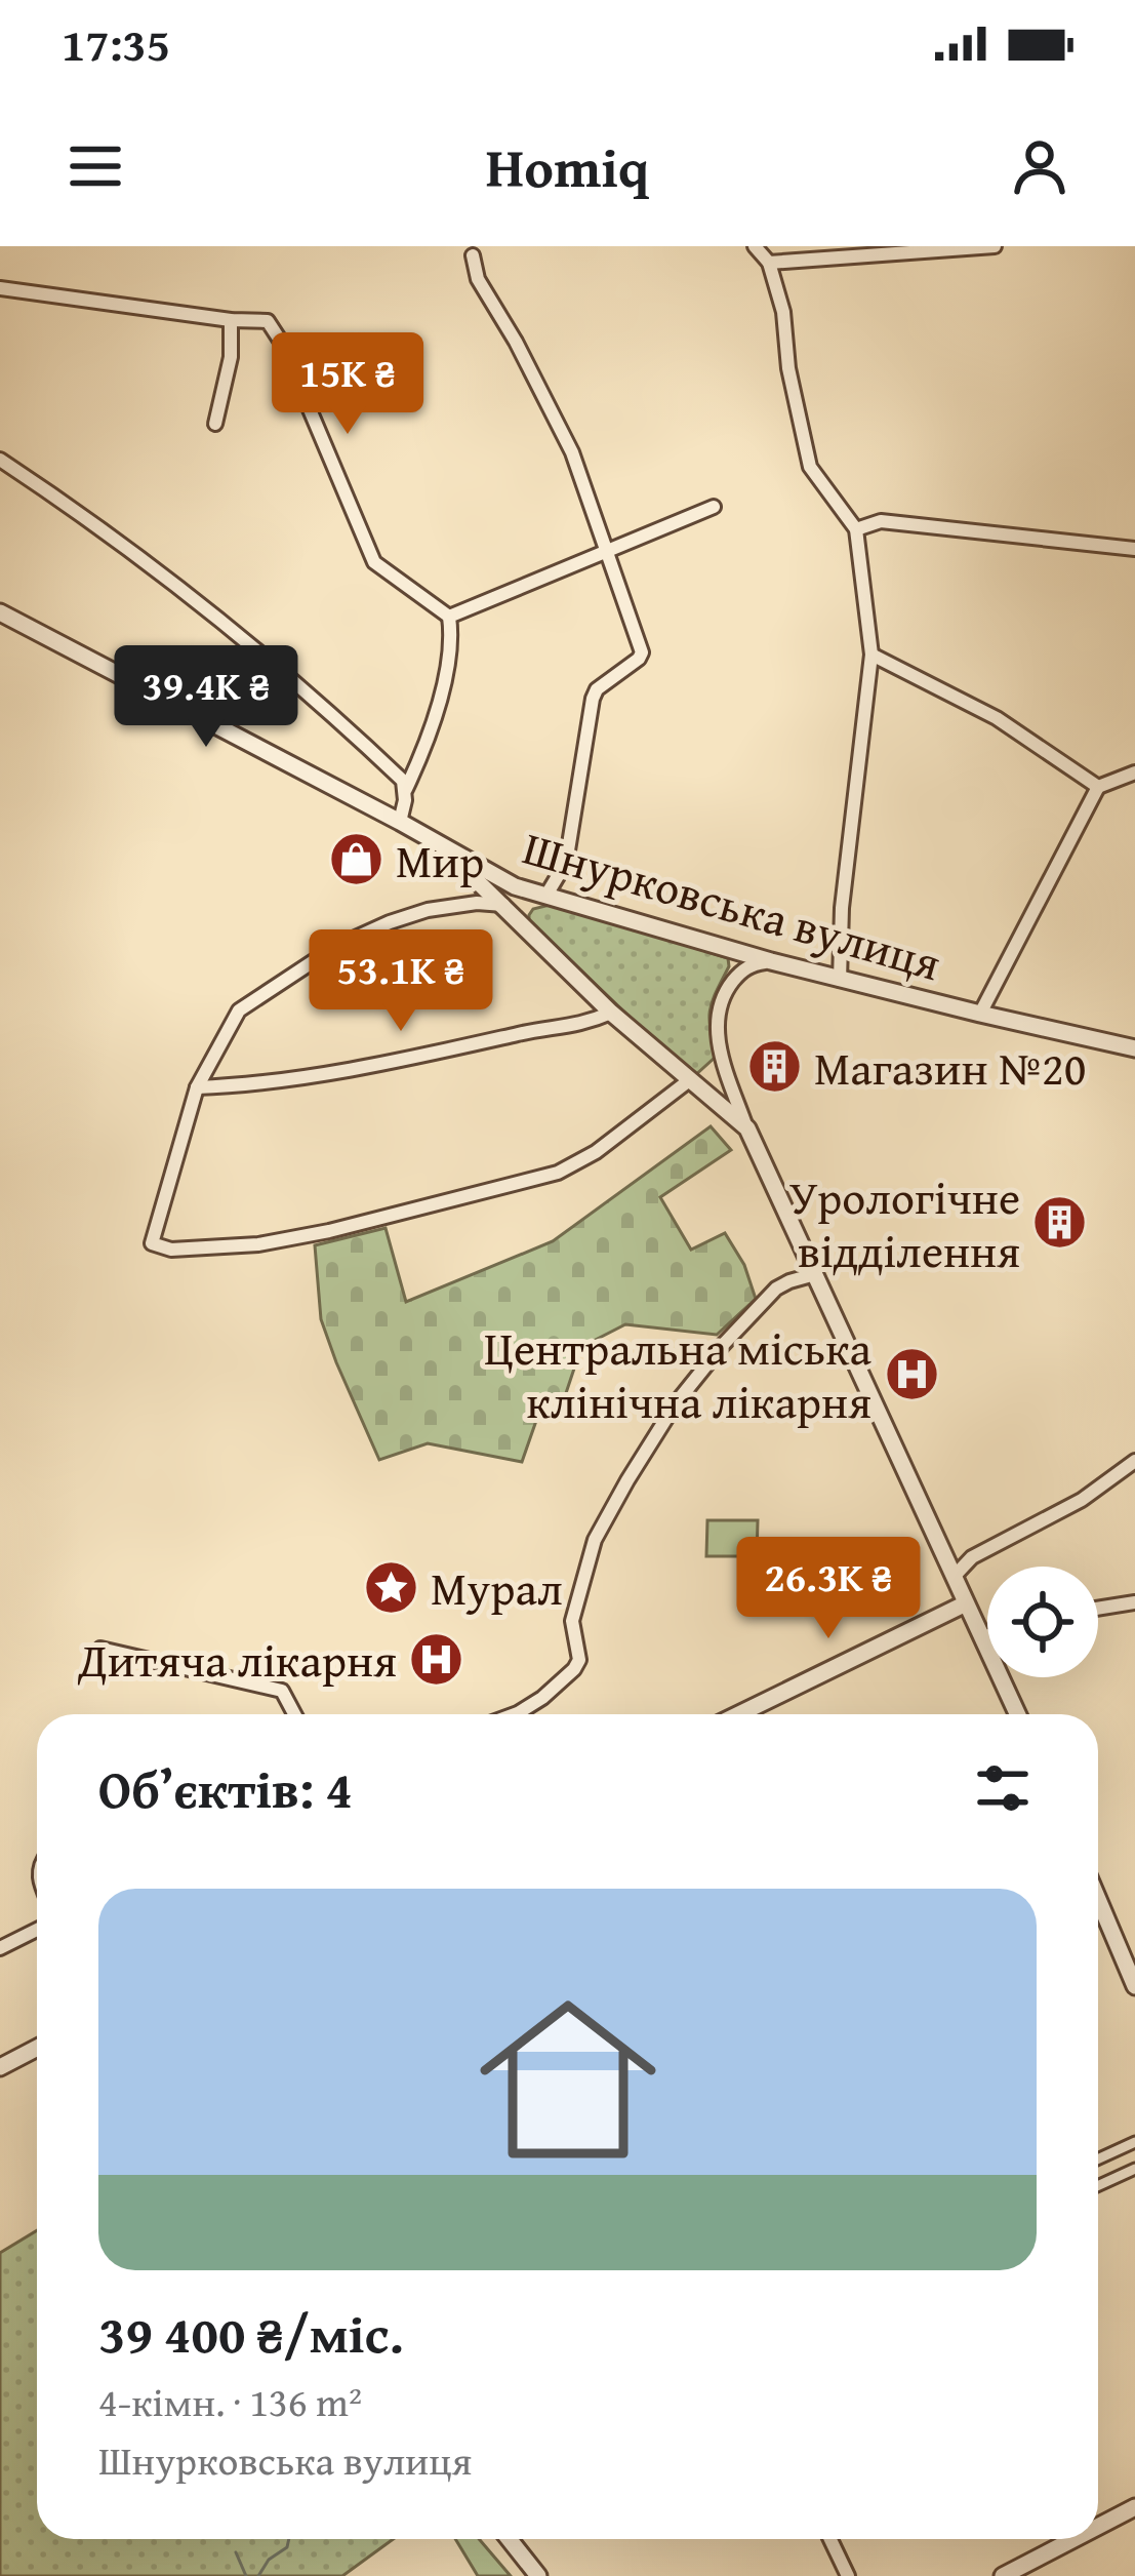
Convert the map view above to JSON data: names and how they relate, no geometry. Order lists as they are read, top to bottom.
{
  "streets": {
    "street": ["Шнурковська вулиця"]
  },
  "places": {
    "shop": ["Мир"],
    "building": ["Магазин №20", "Урологічне відділення"],
    "hospital": ["Центральна міська клінічна лікарня", "Дитяча лікарня"],
    "place": ["Мурал"]
  },
  "page": {
    "status": "17:35",
    "header": "Homiq",
    "price": [
      "15K ₴",
      "39.4K ₴",
      "53.1K ₴",
      "26.3K ₴"
    ],
    "heading": "Об’єктів: 4",
    "list": [
      {
        "name": "39 400 ₴/міс.",
        "note": "4-кімн. · 136 m² · Шнурковська вулиця"
      }
    ]
  }
}
